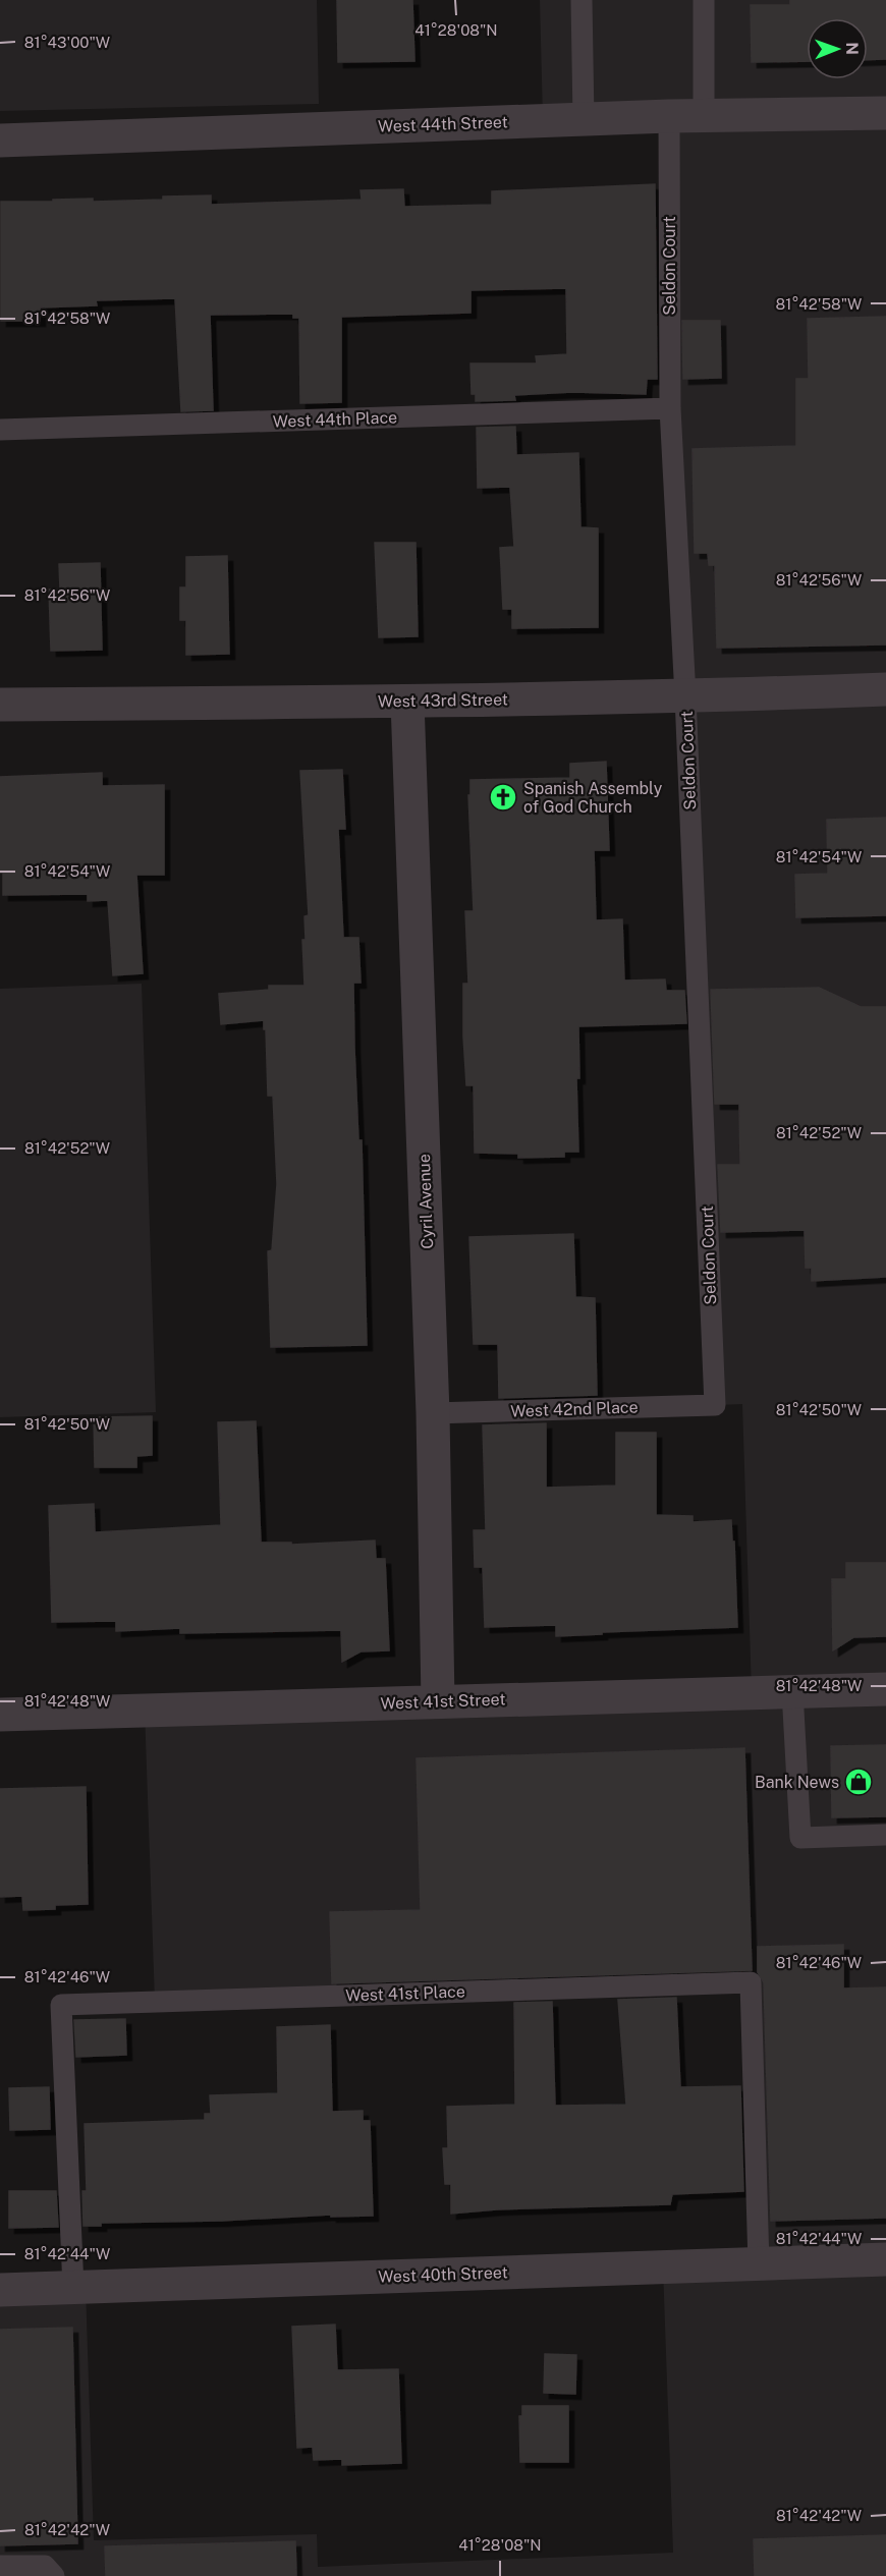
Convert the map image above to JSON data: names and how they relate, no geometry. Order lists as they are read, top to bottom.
{
  "streets": {
    "street": [
      "West 44th Street",
      "West 43rd Street",
      "Cyril Avenue",
      "West 41st Street",
      "West 40th Street"
    ],
    "lane": [
      "Seldon Court",
      "West 44th Place",
      "West 42nd Place",
      "West 41st Place"
    ]
  },
  "crossings": [
    ["West 44th Street", "Seldon Court"],
    ["Seldon Court", "West 44th Place"],
    ["Seldon Court", "West 43rd Street"],
    ["Seldon Court", "West 42nd Place"],
    ["West 43rd Street", "Cyril Avenue"],
    ["Cyril Avenue", "West 42nd Place"],
    ["Cyril Avenue", "West 41st Street"],
    ["West 41st Place", "West 40th Street"]
  ],
  "places": {
    "church": ["Spanish Assembly of God Church"],
    "shop": ["Bank News"]
  },
  "north": "right",
  "coordinates": [
    "41°28'08\"N",
    "81°43'00\"W",
    "81°42'58\"W",
    "81°42'56\"W",
    "81°42'54\"W",
    "81°42'52\"W",
    "81°42'50\"W",
    "81°42'48\"W",
    "81°42'46\"W",
    "81°42'44\"W",
    "81°42'42\"W"
  ]
}
